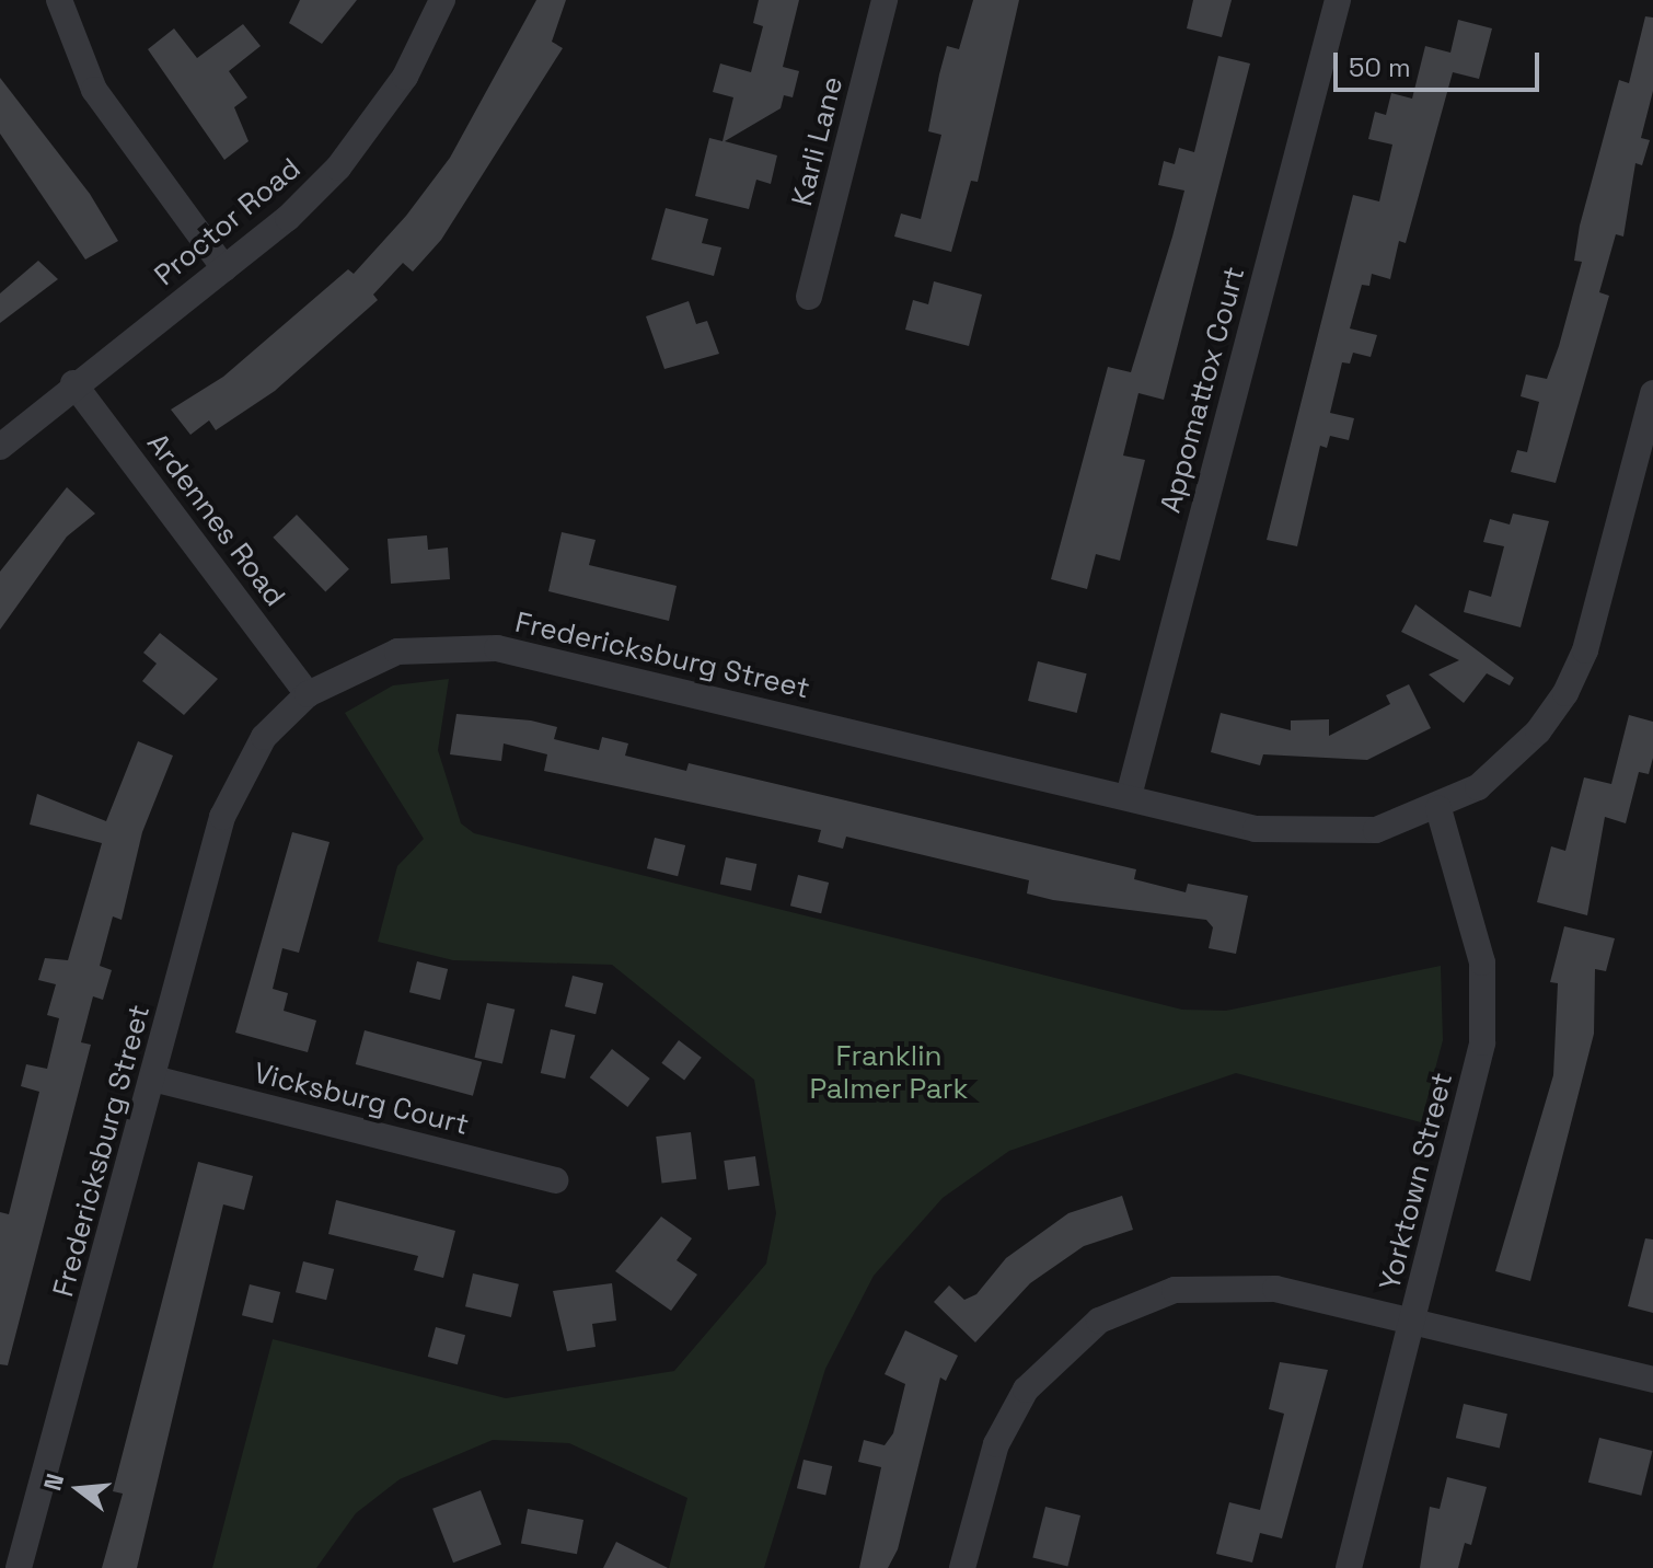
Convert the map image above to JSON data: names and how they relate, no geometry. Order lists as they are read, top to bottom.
{
  "streets": {
    "street": [
      "Karli Lane",
      "Proctor Road",
      "Appomattox Court",
      "Ardennes Road",
      "Fredericksburg Street",
      "Vicksburg Court",
      "Yorktown Street"
    ]
  },
  "crossings": [
    ["Proctor Road", "Ardennes Road"],
    ["Appomattox Court", "Fredericksburg Street"],
    ["Ardennes Road", "Fredericksburg Street"],
    ["Fredericksburg Street", "Vicksburg Court"],
    ["Fredericksburg Street", "Yorktown Street"]
  ],
  "parks": ["Franklin Palmer Park"],
  "scale_bar": "50 m",
  "north": "left"
}
